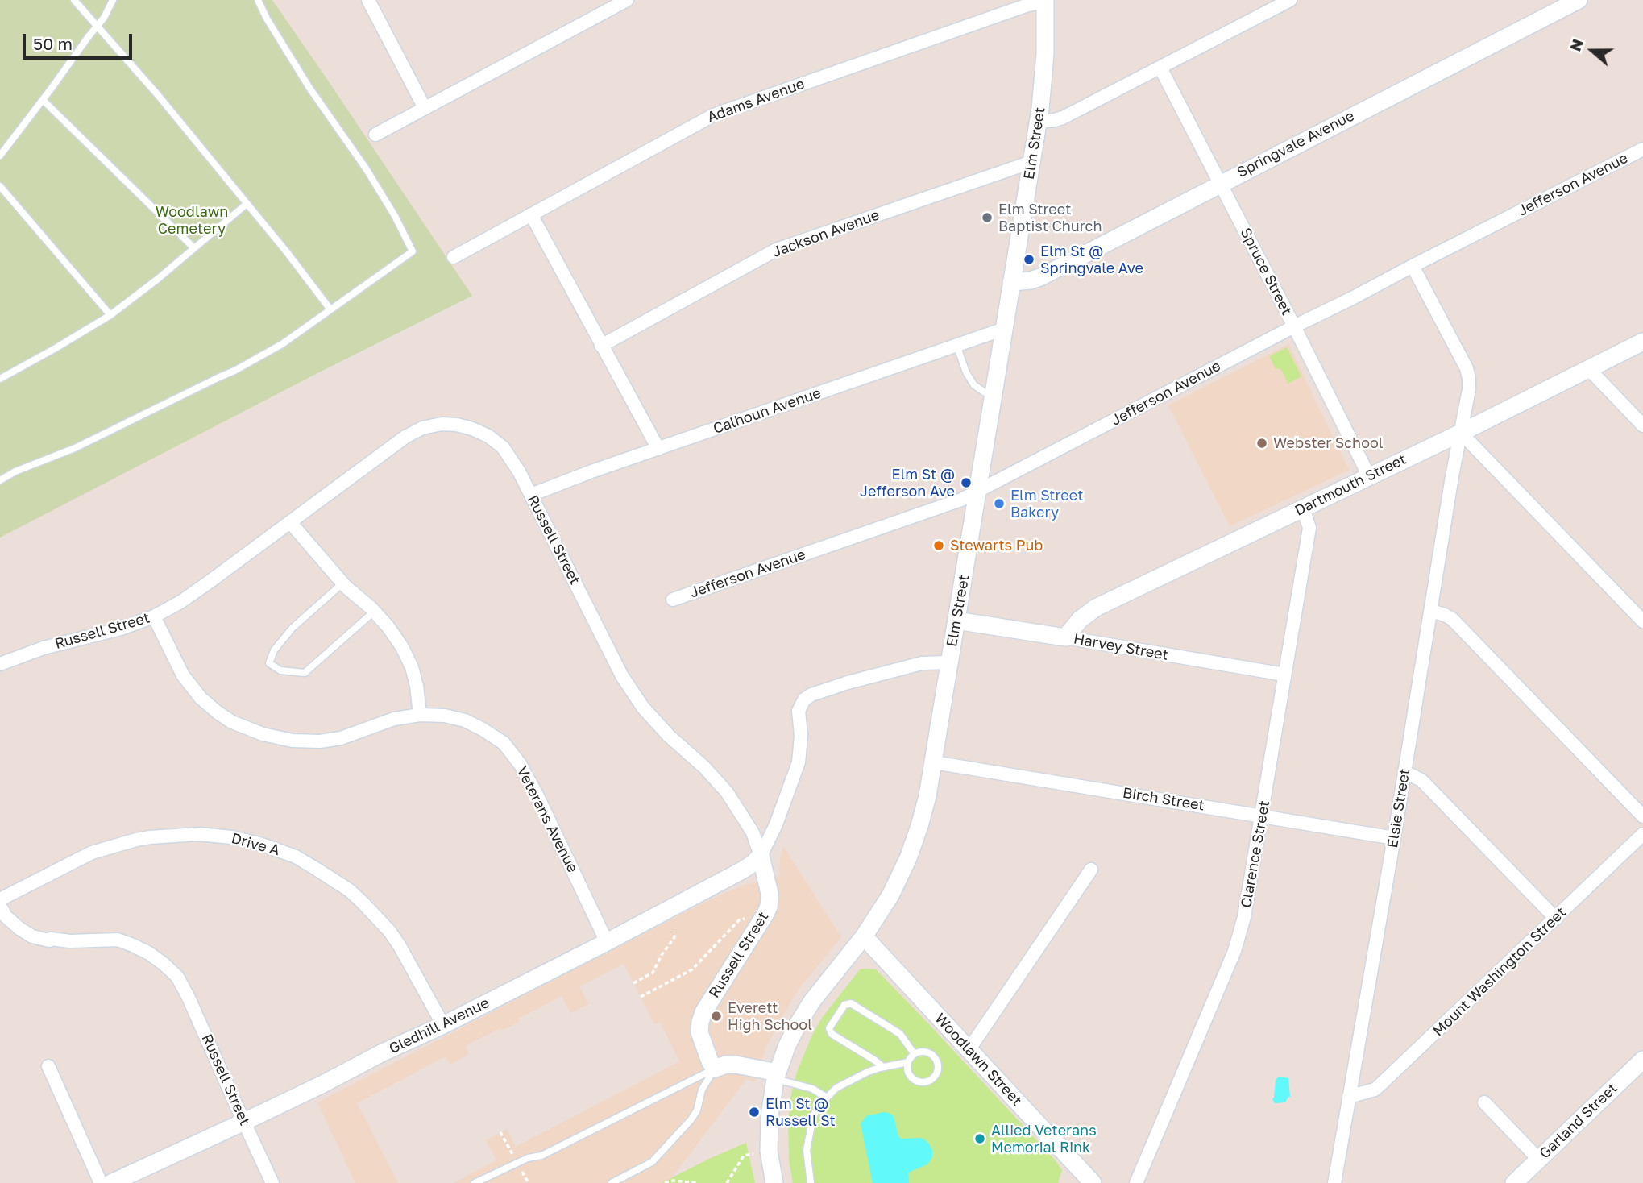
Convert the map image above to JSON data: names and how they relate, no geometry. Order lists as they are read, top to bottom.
{
  "streets": {
    "street": [
      "Adams Avenue",
      "Elm Street",
      "Springvale Avenue",
      "Jefferson Avenue",
      "Jackson Avenue",
      "Spruce Street",
      "Calhoun Avenue",
      "Dartmouth Street",
      "Russell Street",
      "Harvey Street",
      "Birch Street",
      "Elsie Street",
      "Veterans Avenue",
      "Drive A",
      "Clarence Street",
      "Mount Washington Street",
      "Gledhill Avenue",
      "Woodlawn Street",
      "Garland Street"
    ]
  },
  "crossings": [
    ["Adams Avenue", "Elm Street"],
    ["Elm Street", "Springvale Avenue"],
    ["Elm Street", "Jefferson Avenue"],
    ["Elm Street", "Jackson Avenue"],
    ["Elm Street", "Calhoun Avenue"],
    ["Elm Street", "Harvey Street"],
    ["Elm Street", "Birch Street"],
    ["Elm Street", "Woodlawn Street"],
    ["Springvale Avenue", "Spruce Street"],
    ["Jefferson Avenue", "Spruce Street"],
    ["Jefferson Avenue", "Elsie Street"],
    ["Spruce Street", "Dartmouth Street"],
    ["Calhoun Avenue", "Russell Street"],
    ["Dartmouth Street", "Harvey Street"],
    ["Dartmouth Street", "Elsie Street"],
    ["Dartmouth Street", "Clarence Street"],
    ["Russell Street", "Veterans Avenue"],
    ["Russell Street", "Gledhill Avenue"],
    ["Harvey Street", "Clarence Street"],
    ["Birch Street", "Elsie Street"],
    ["Birch Street", "Clarence Street"],
    ["Elsie Street", "Mount Washington Street"],
    ["Veterans Avenue", "Gledhill Avenue"],
    ["Drive A", "Gledhill Avenue"]
  ],
  "parks": ["Woodlawn Cemetery"],
  "places": [
    "Elm Street Baptist Church",
    "Elm St @ Springvale Ave",
    "Webster School",
    "Elm St @ Jefferson Ave",
    "Elm Street Bakery",
    "Stewarts Pub",
    "Everett High School",
    "Elm St @ Russell St",
    "Allied Veterans Memorial Rink"
  ],
  "scale_bar": "50 m",
  "north": "left"
}
